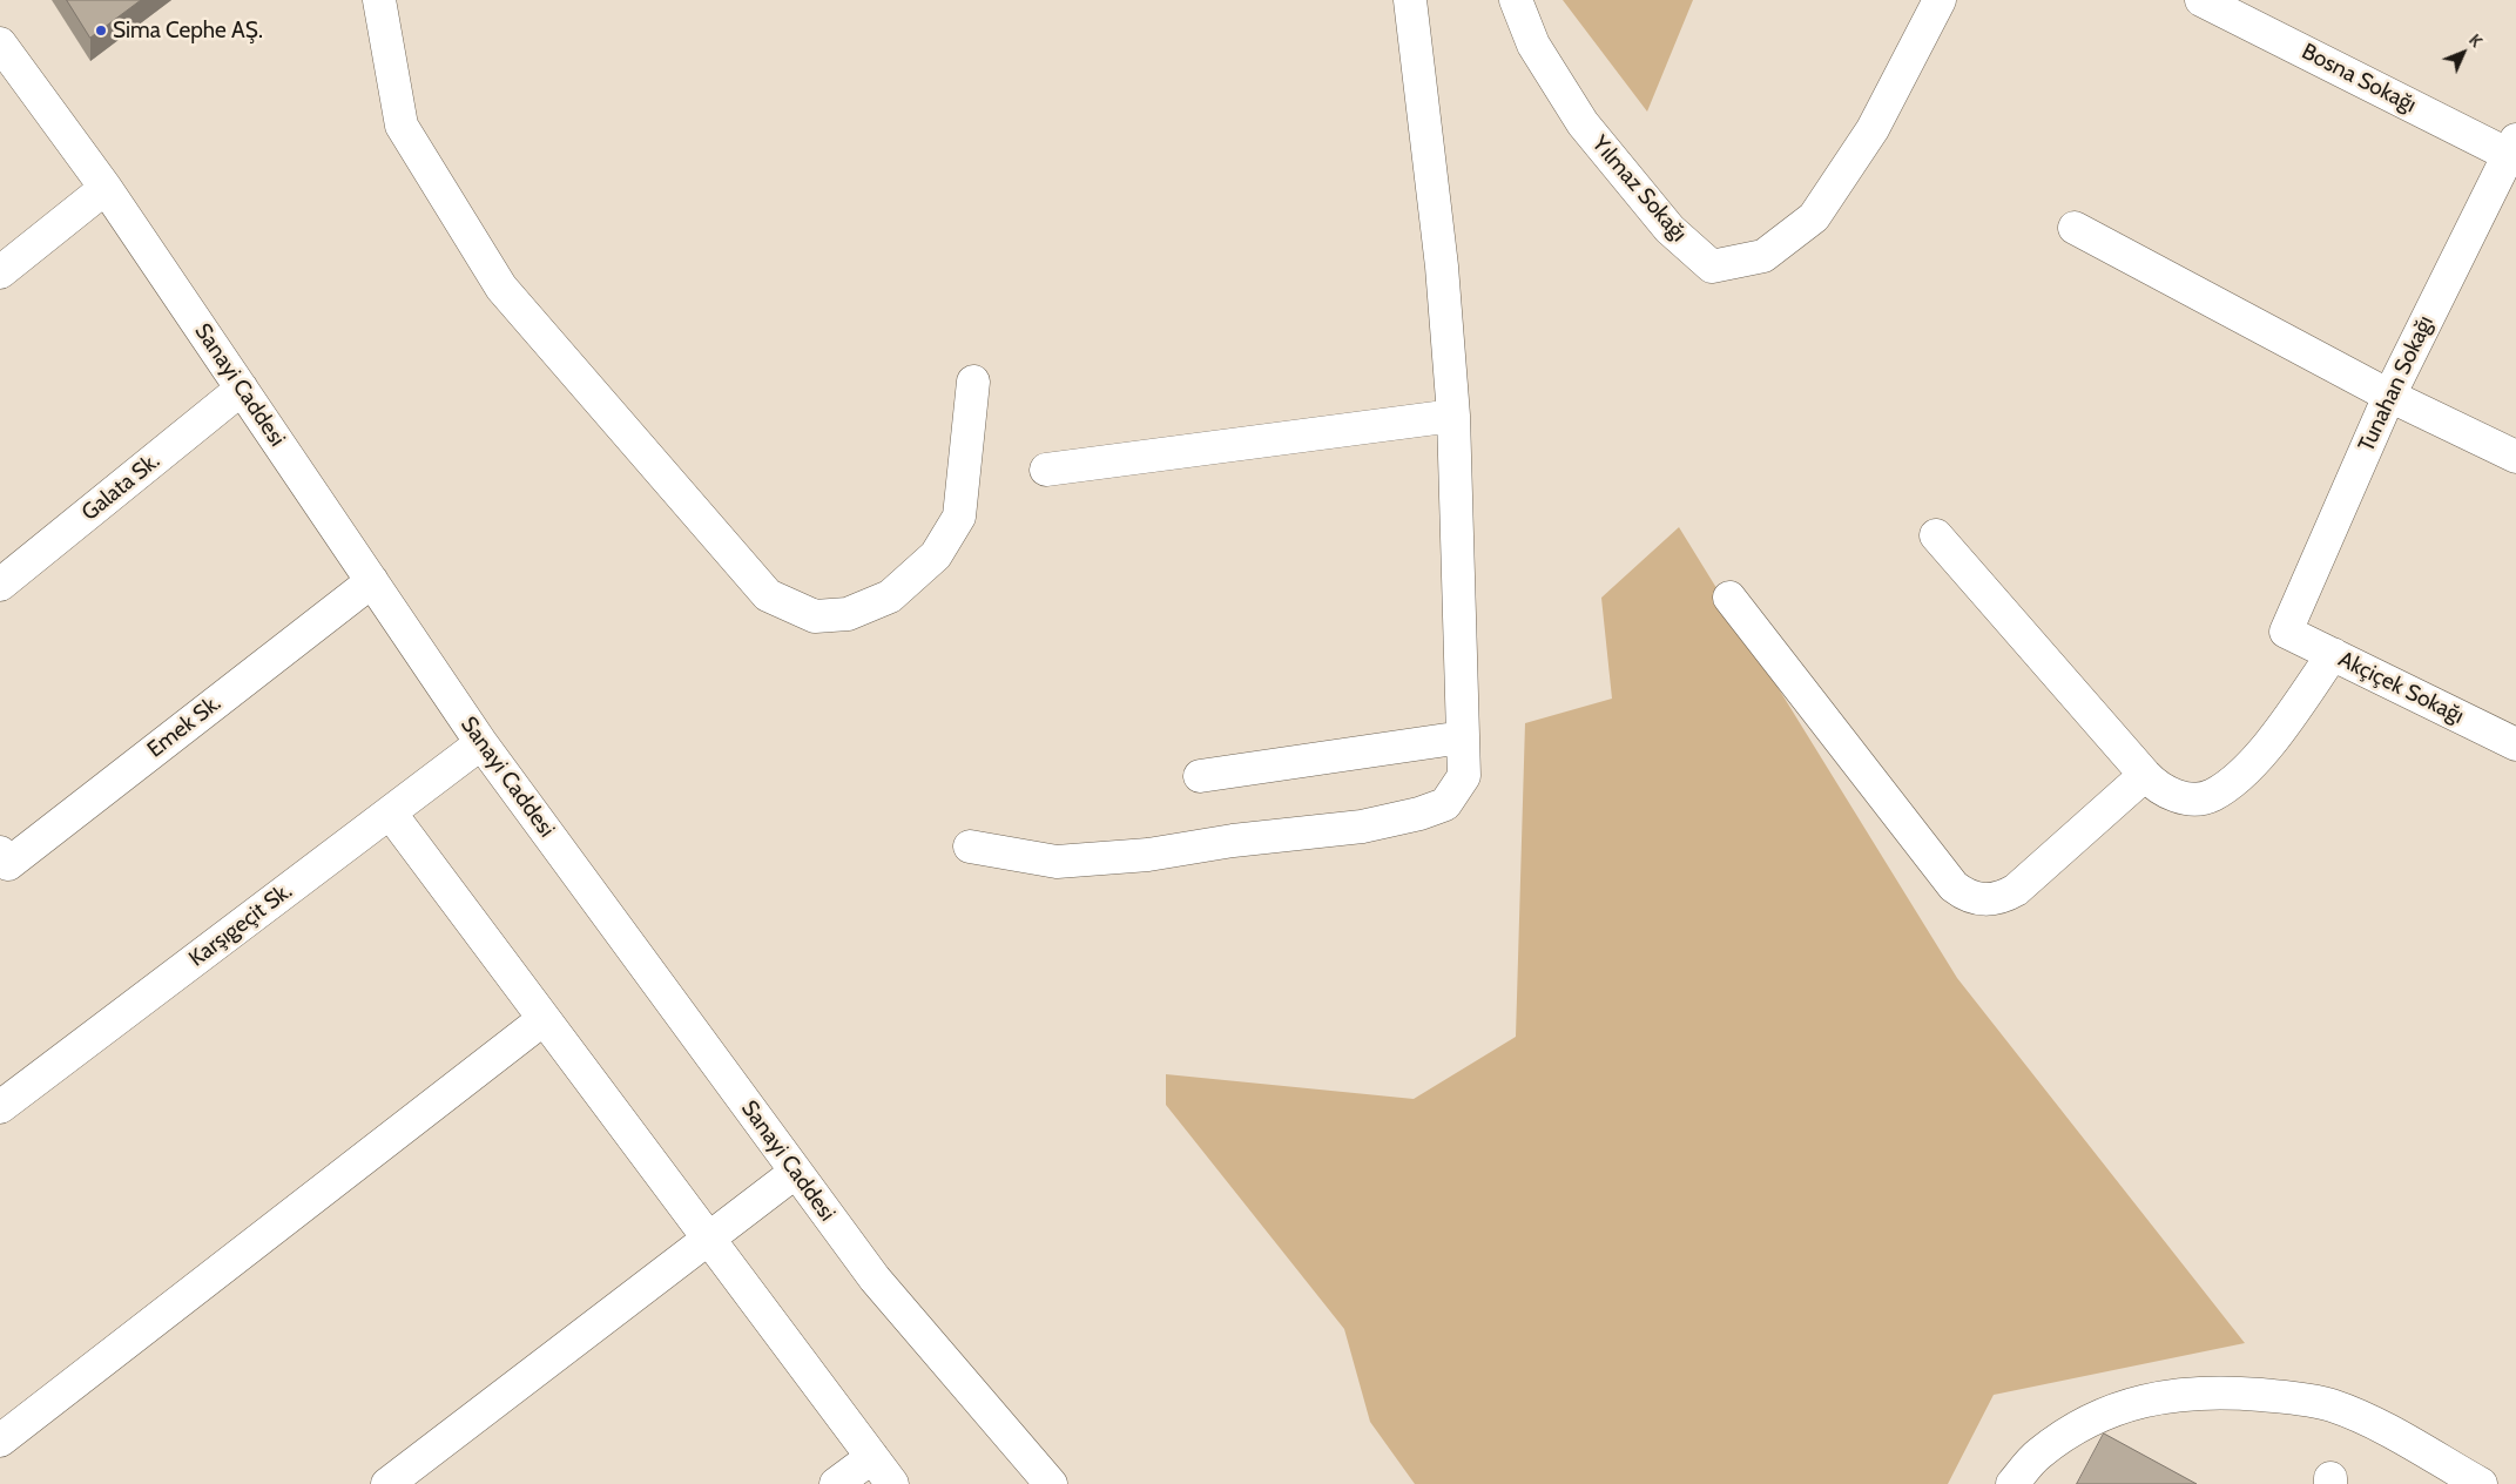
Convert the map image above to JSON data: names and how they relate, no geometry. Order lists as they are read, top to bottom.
{
  "streets": {
    "street": [
      "Bosna Sokağı",
      "Yılmaz Sokağı",
      "Tunahan Sokağı",
      "Sanayi Caddesi",
      "Galata Sk.",
      "Akçiçek Sokağı",
      "Emek Sk.",
      "Karşıgeçit Sk."
    ]
  },
  "crossings": [
    ["Bosna Sokağı", "Tunahan Sokağı"],
    ["Tunahan Sokağı", "Akçiçek Sokağı"],
    ["Sanayi Caddesi", "Galata Sk."],
    ["Sanayi Caddesi", "Emek Sk."],
    ["Sanayi Caddesi", "Karşıgeçit Sk."]
  ],
  "places": ["Sima Cephe AŞ."],
  "north": "top right"
}
